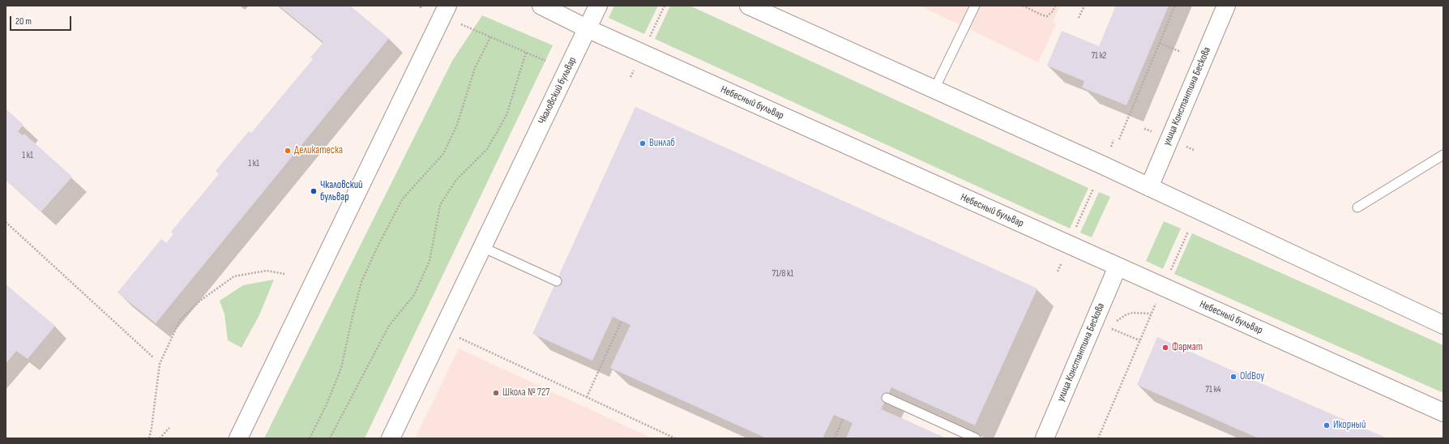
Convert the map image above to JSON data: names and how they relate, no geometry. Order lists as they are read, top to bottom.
{
  "streets": {
    "street": ["Чкаловский бульвар", "улица Константина Бескова", "Небесный бульвар"]
  },
  "crossings": [
    ["Чкаловский бульвар", "Небесный бульвар"],
    ["улица Константина Бескова", "Небесный бульвар"]
  ],
  "places": [
    "Винлаб",
    "Деликатеска",
    "Чкаловский бульвар",
    "Фармат",
    "OldBoy",
    "Школа № 727",
    "Икорный"
  ],
  "house_numbers": [
    "71 к2",
    "1 к1",
    "1 к1",
    "71/8 к1",
    "71 к4"
  ],
  "scale_bar": "20 m"
}
